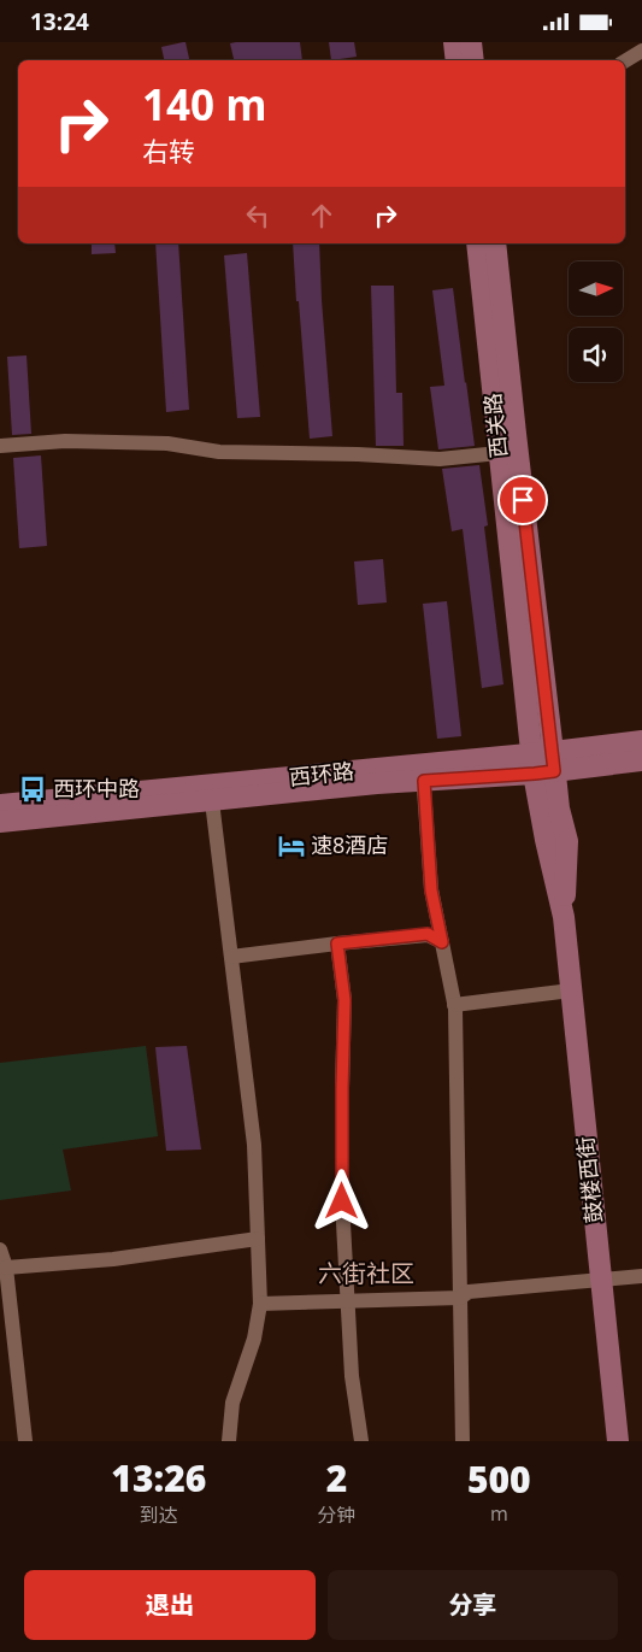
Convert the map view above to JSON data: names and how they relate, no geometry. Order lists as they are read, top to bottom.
{
  "streets": {
    "street": ["西关路", "西环路", "鼓楼西街"]
  },
  "crossings": [
    ["西关路", "西环路"],
    ["西关路", "鼓楼西街"],
    ["西环路", "鼓楼西街"]
  ],
  "districts": ["六街社区"],
  "places": {
    "bus stop": ["西环中路"],
    "hotel": ["速8酒店"]
  },
  "north": "right",
  "page": {
    "status": "13:24",
    "turn": ["140 m", "右转"],
    "eta": [
      "13:26",
      "到达",
      "2",
      "分钟",
      "500",
      "m"
    ],
    "buttons": ["退出", "分享"]
  }
}
